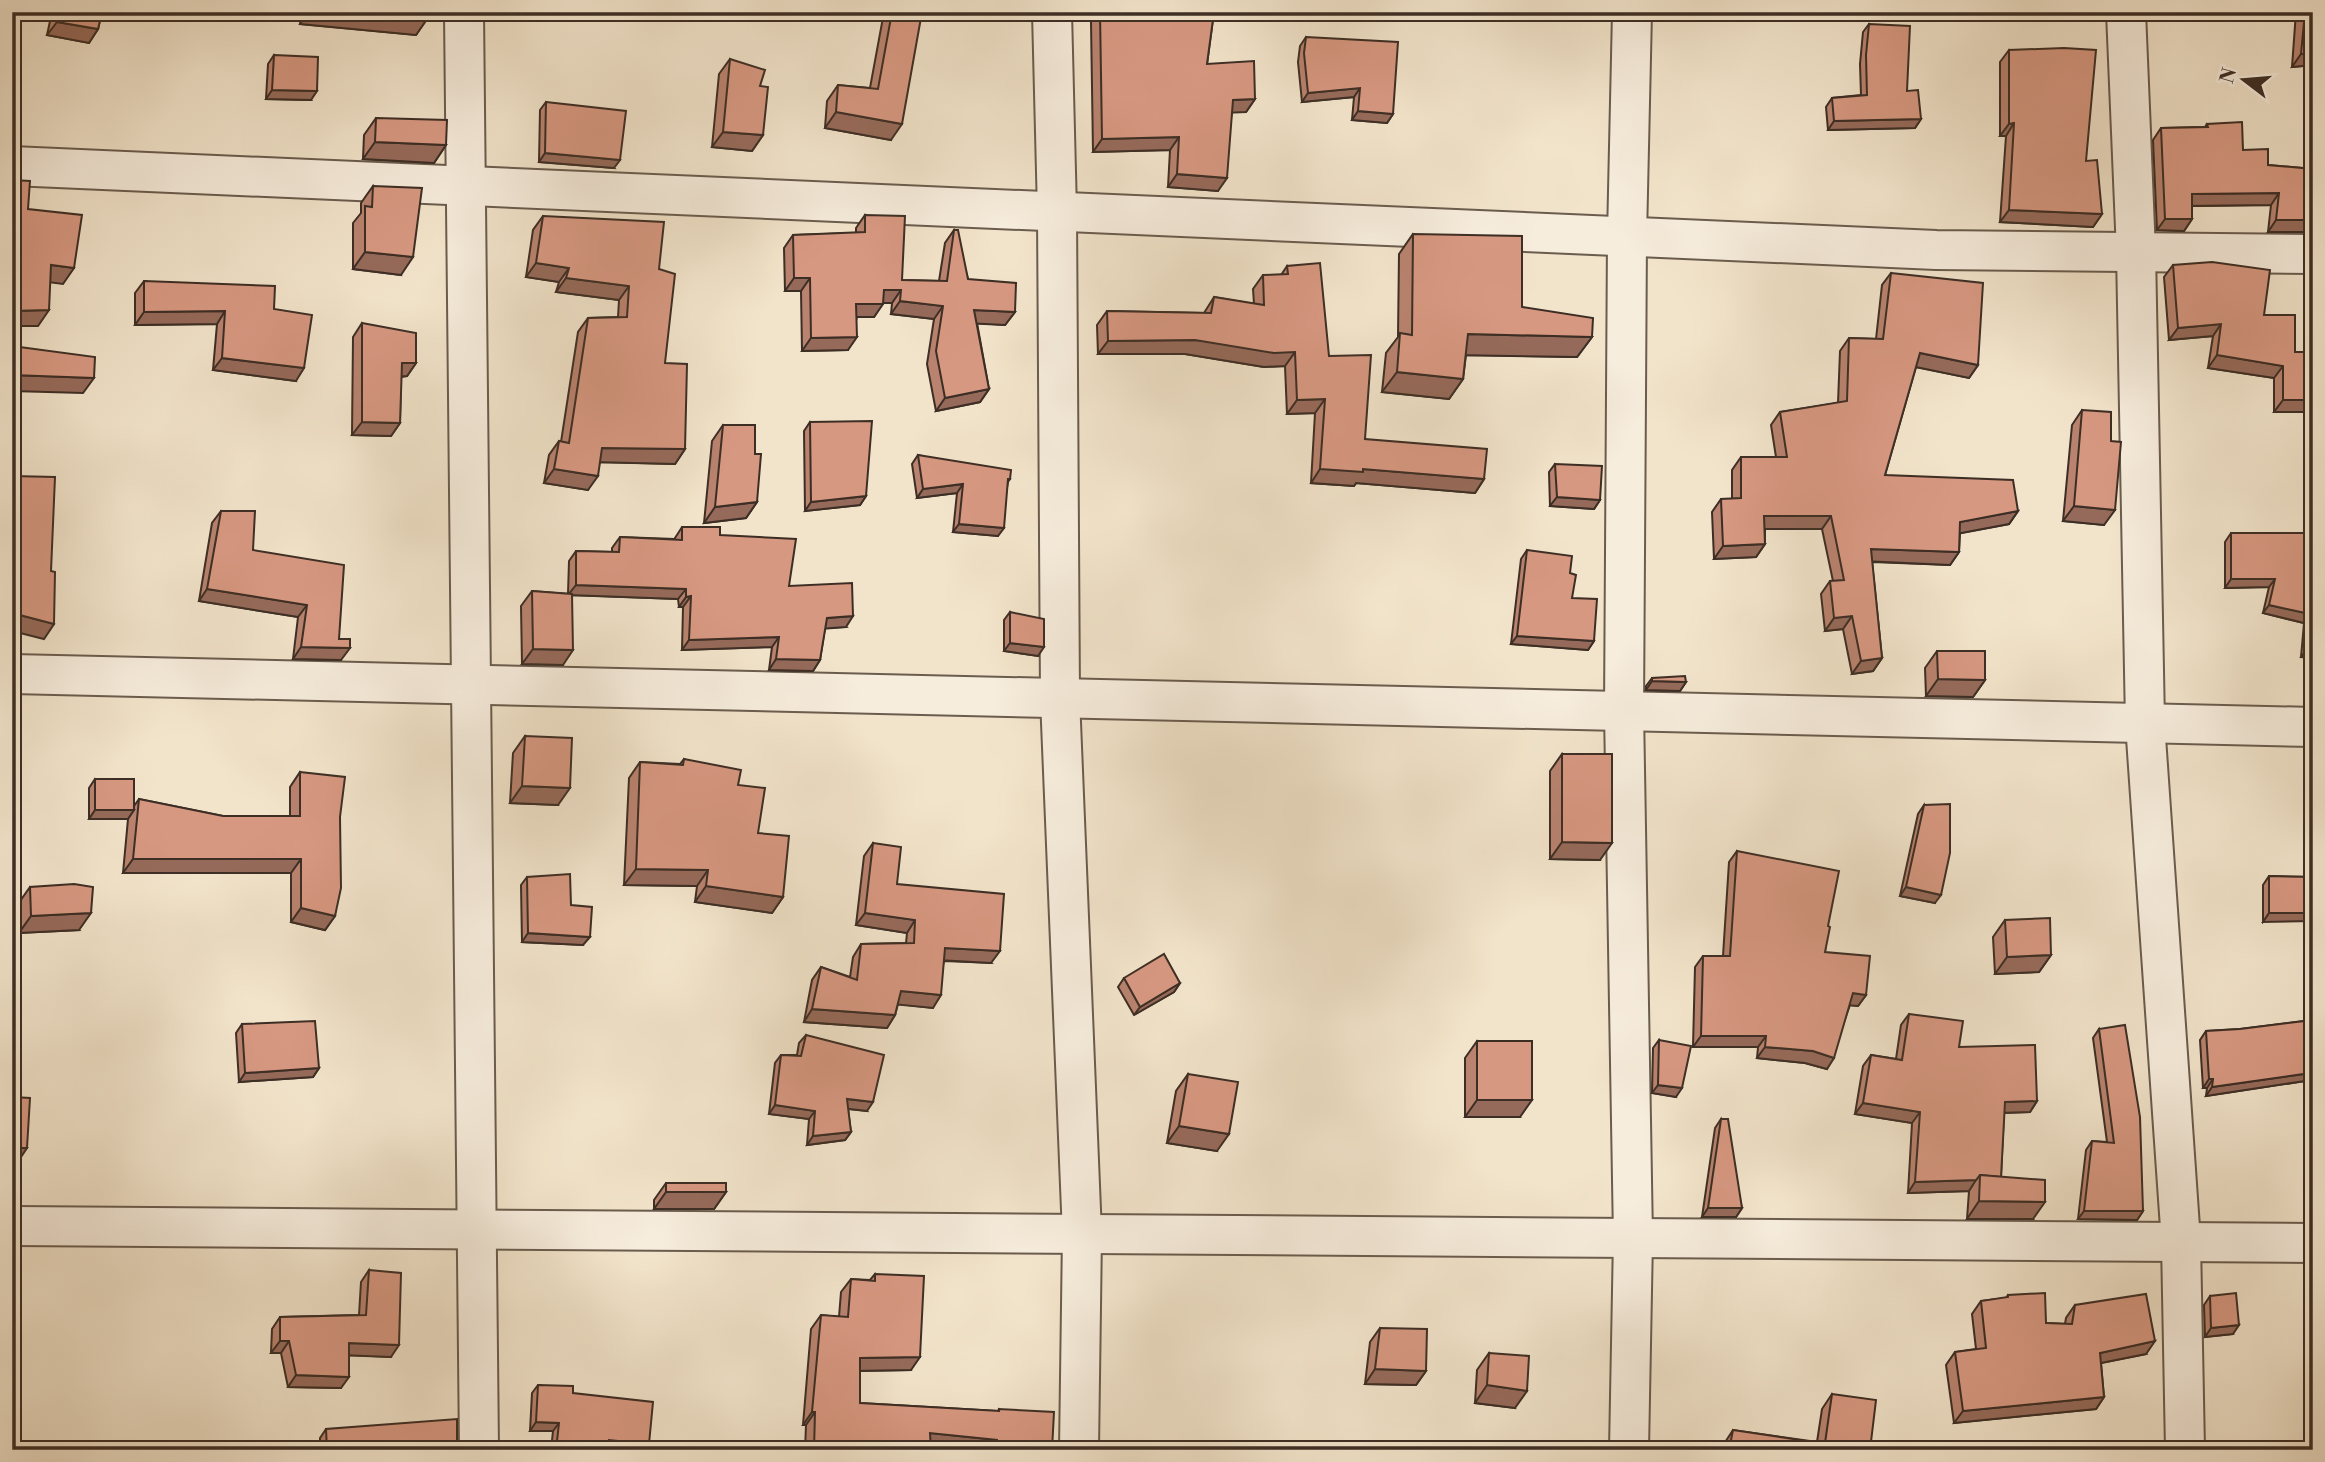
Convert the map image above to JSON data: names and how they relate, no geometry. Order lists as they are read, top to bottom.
{
  "north": "left"
}
